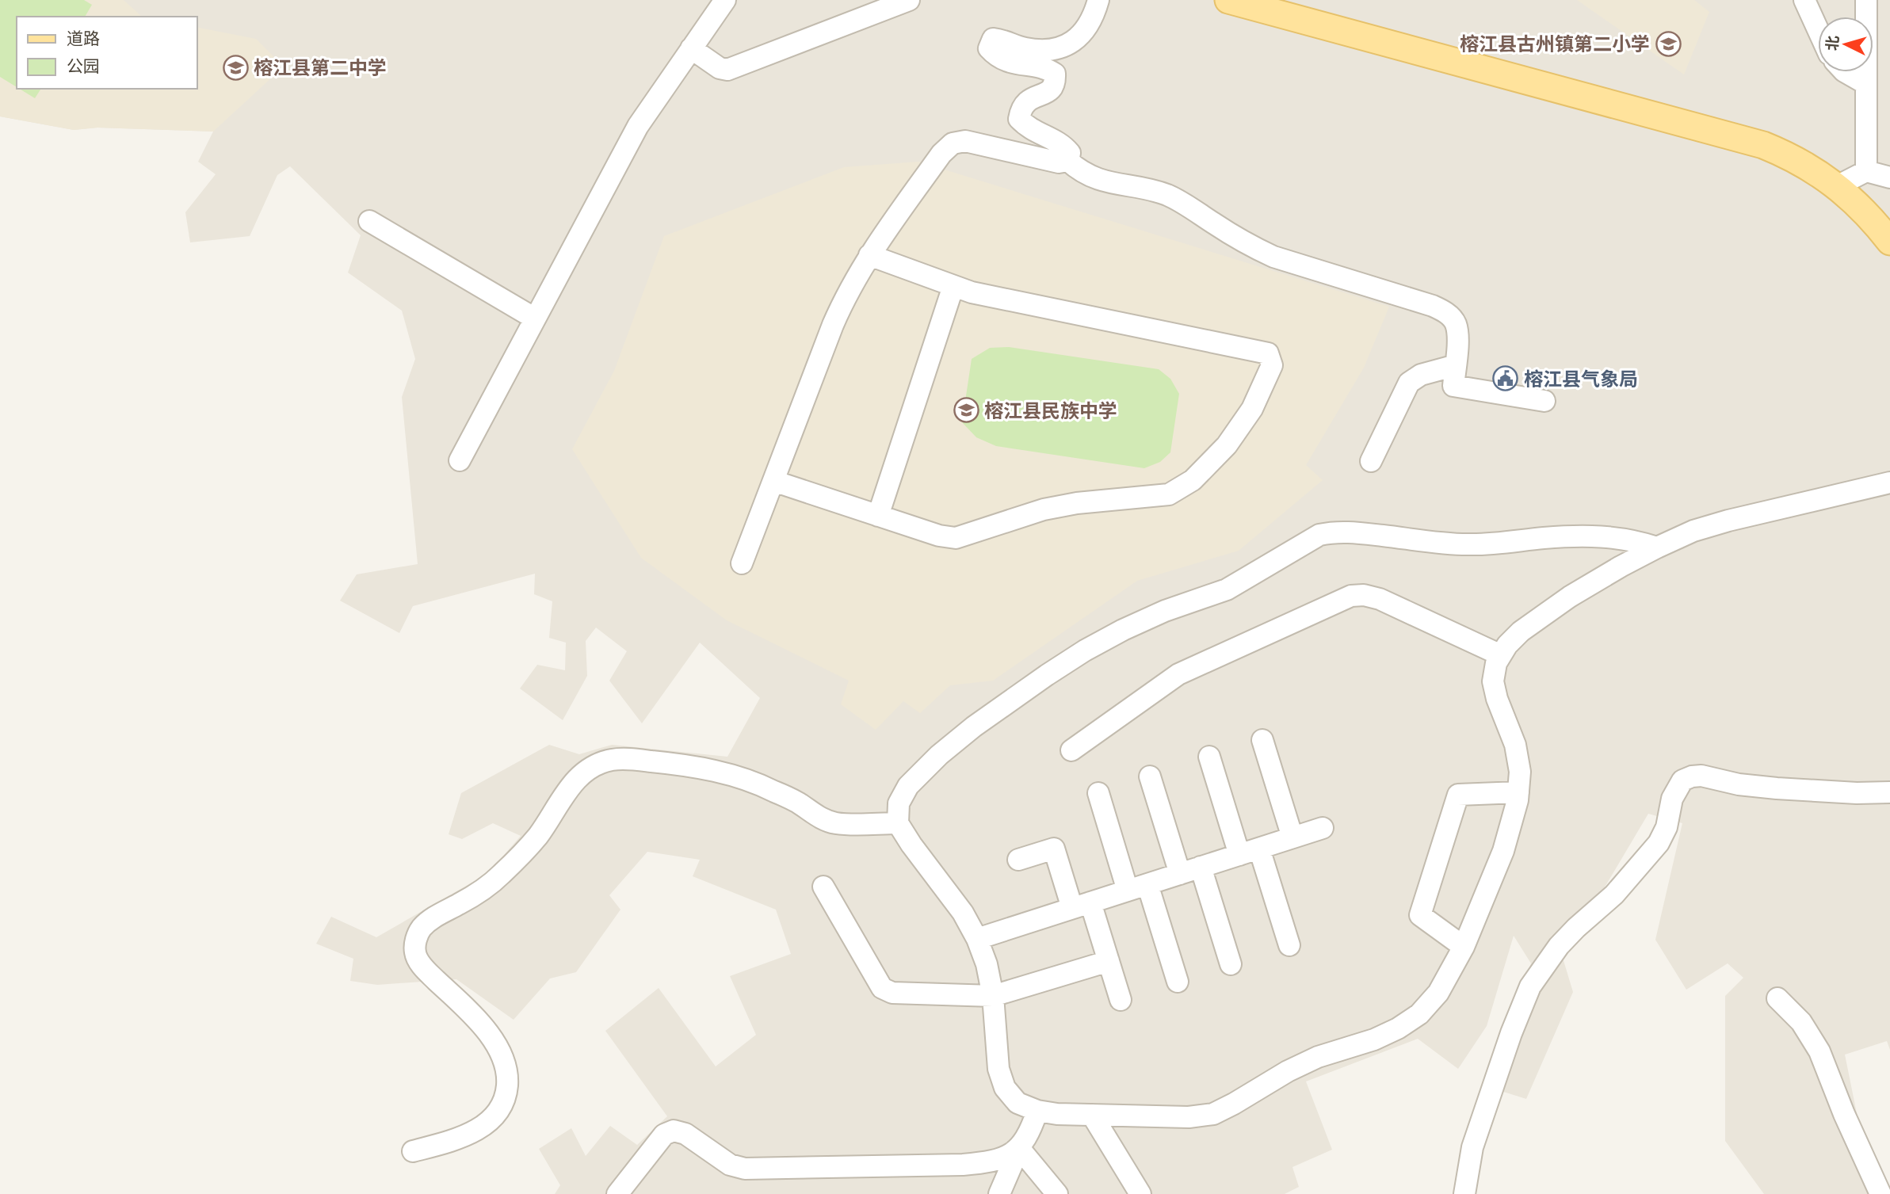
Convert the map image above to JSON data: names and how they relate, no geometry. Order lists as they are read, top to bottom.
{
  "places": {
    "school or university": ["榕江县古州镇第二小学", "榕江县第二中学", "榕江县民族中学"],
    "public building": ["榕江县气象局"]
  },
  "legend": ["道路", "公园"],
  "north": "left"
}
